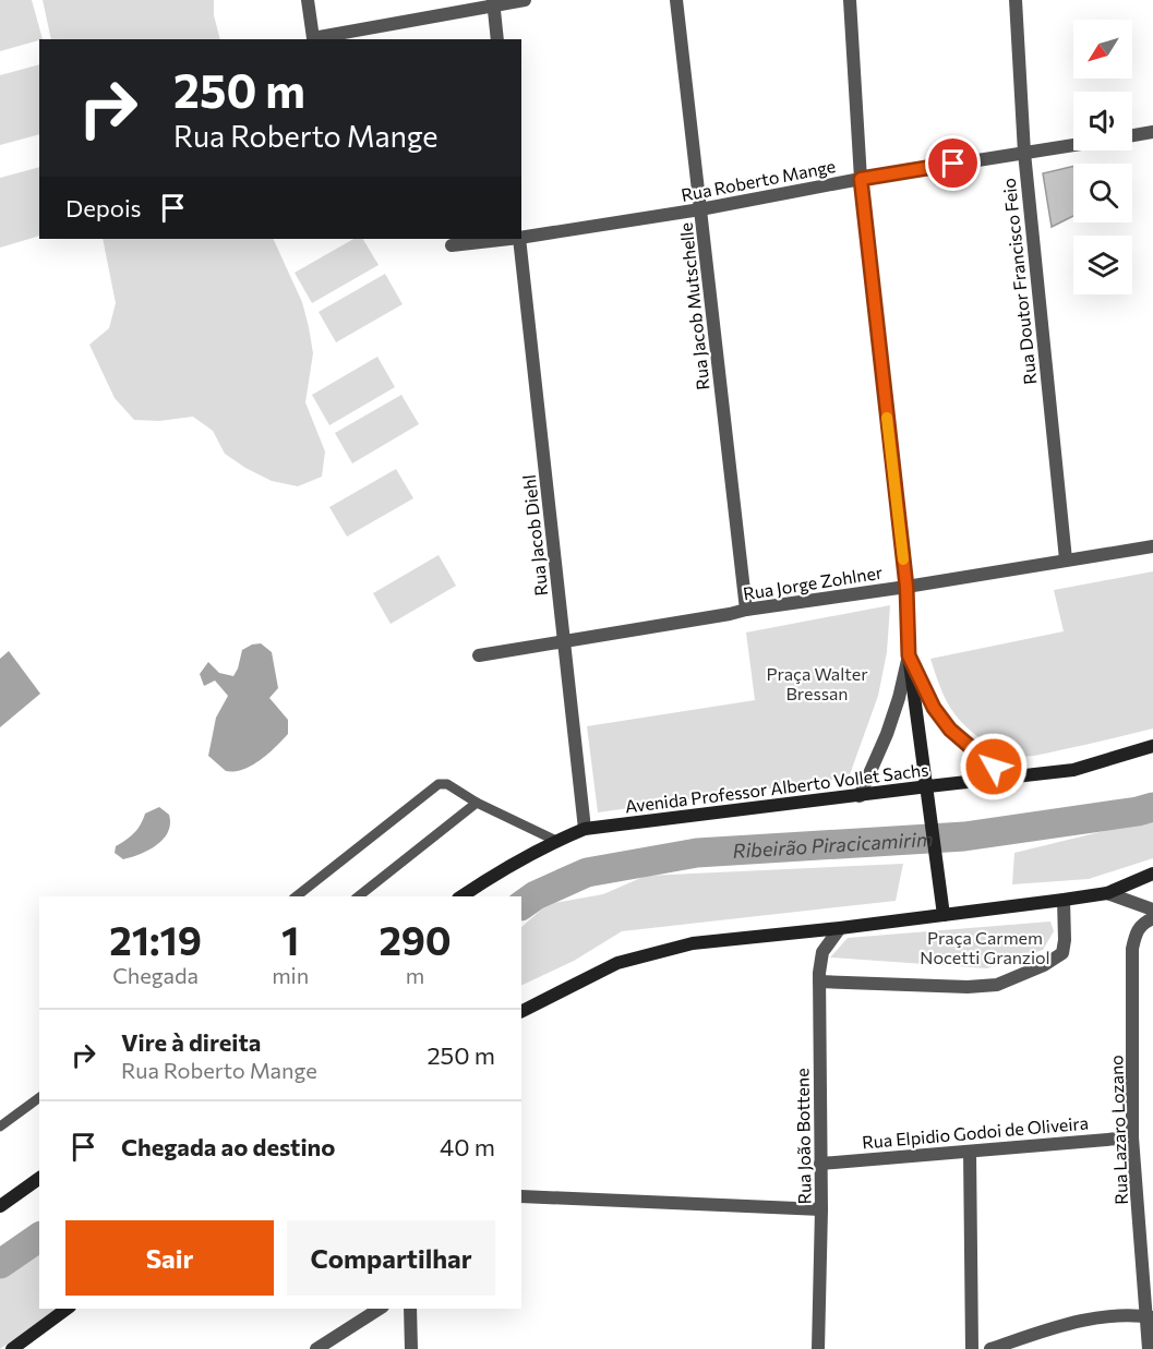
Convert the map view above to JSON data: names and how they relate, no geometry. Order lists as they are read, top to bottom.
{
  "streets": {
    "main road": ["Avenida Professor Alberto Vollet Sachs"],
    "street": [
      "Rua Roberto Mange",
      "Rua Doutor Francisco Feio",
      "Rua Jacob Mutschelle",
      "Rua Jacob Diehl",
      "Rua Jorge Zohlner",
      "Rua Lazaro Lozano",
      "Rua Elpidio Godoi de Oliveira",
      "Rua João Bottene"
    ]
  },
  "crossings": [
    ["Rua Roberto Mange", "Rua Doutor Francisco Feio"],
    ["Rua Roberto Mange", "Rua Jacob Mutschelle"],
    ["Rua Doutor Francisco Feio", "Rua Jorge Zohlner"],
    ["Rua Jacob Mutschelle", "Rua Jorge Zohlner"],
    ["Rua Jacob Diehl", "Rua Jorge Zohlner"],
    ["Rua Jacob Diehl", "Avenida Professor Alberto Vollet Sachs"],
    ["Rua Lazaro Lozano", "Rua Elpidio Godoi de Oliveira"],
    ["Rua Elpidio Godoi de Oliveira", "Rua João Bottene"]
  ],
  "water": ["Ribeirão Piracicamirim"],
  "parks": ["Praça Walter Bressan", "Praça Carmem Nocetti Granziol"],
  "north": "bottom left",
  "page": {
    "turn": ["250 m", "Rua Roberto Mange"],
    "then": "Depois",
    "eta": [
      "21:19",
      "Chegada",
      "1",
      "min",
      "290",
      "m"
    ],
    "list": [
      {
        "name": "Vire à direita",
        "note": "Rua Roberto Mange",
        "value": "250 m"
      },
      {
        "name": "Chegada ao destino",
        "value": "40 m"
      }
    ],
    "buttons": ["Sair", "Compartilhar"]
  }
}
